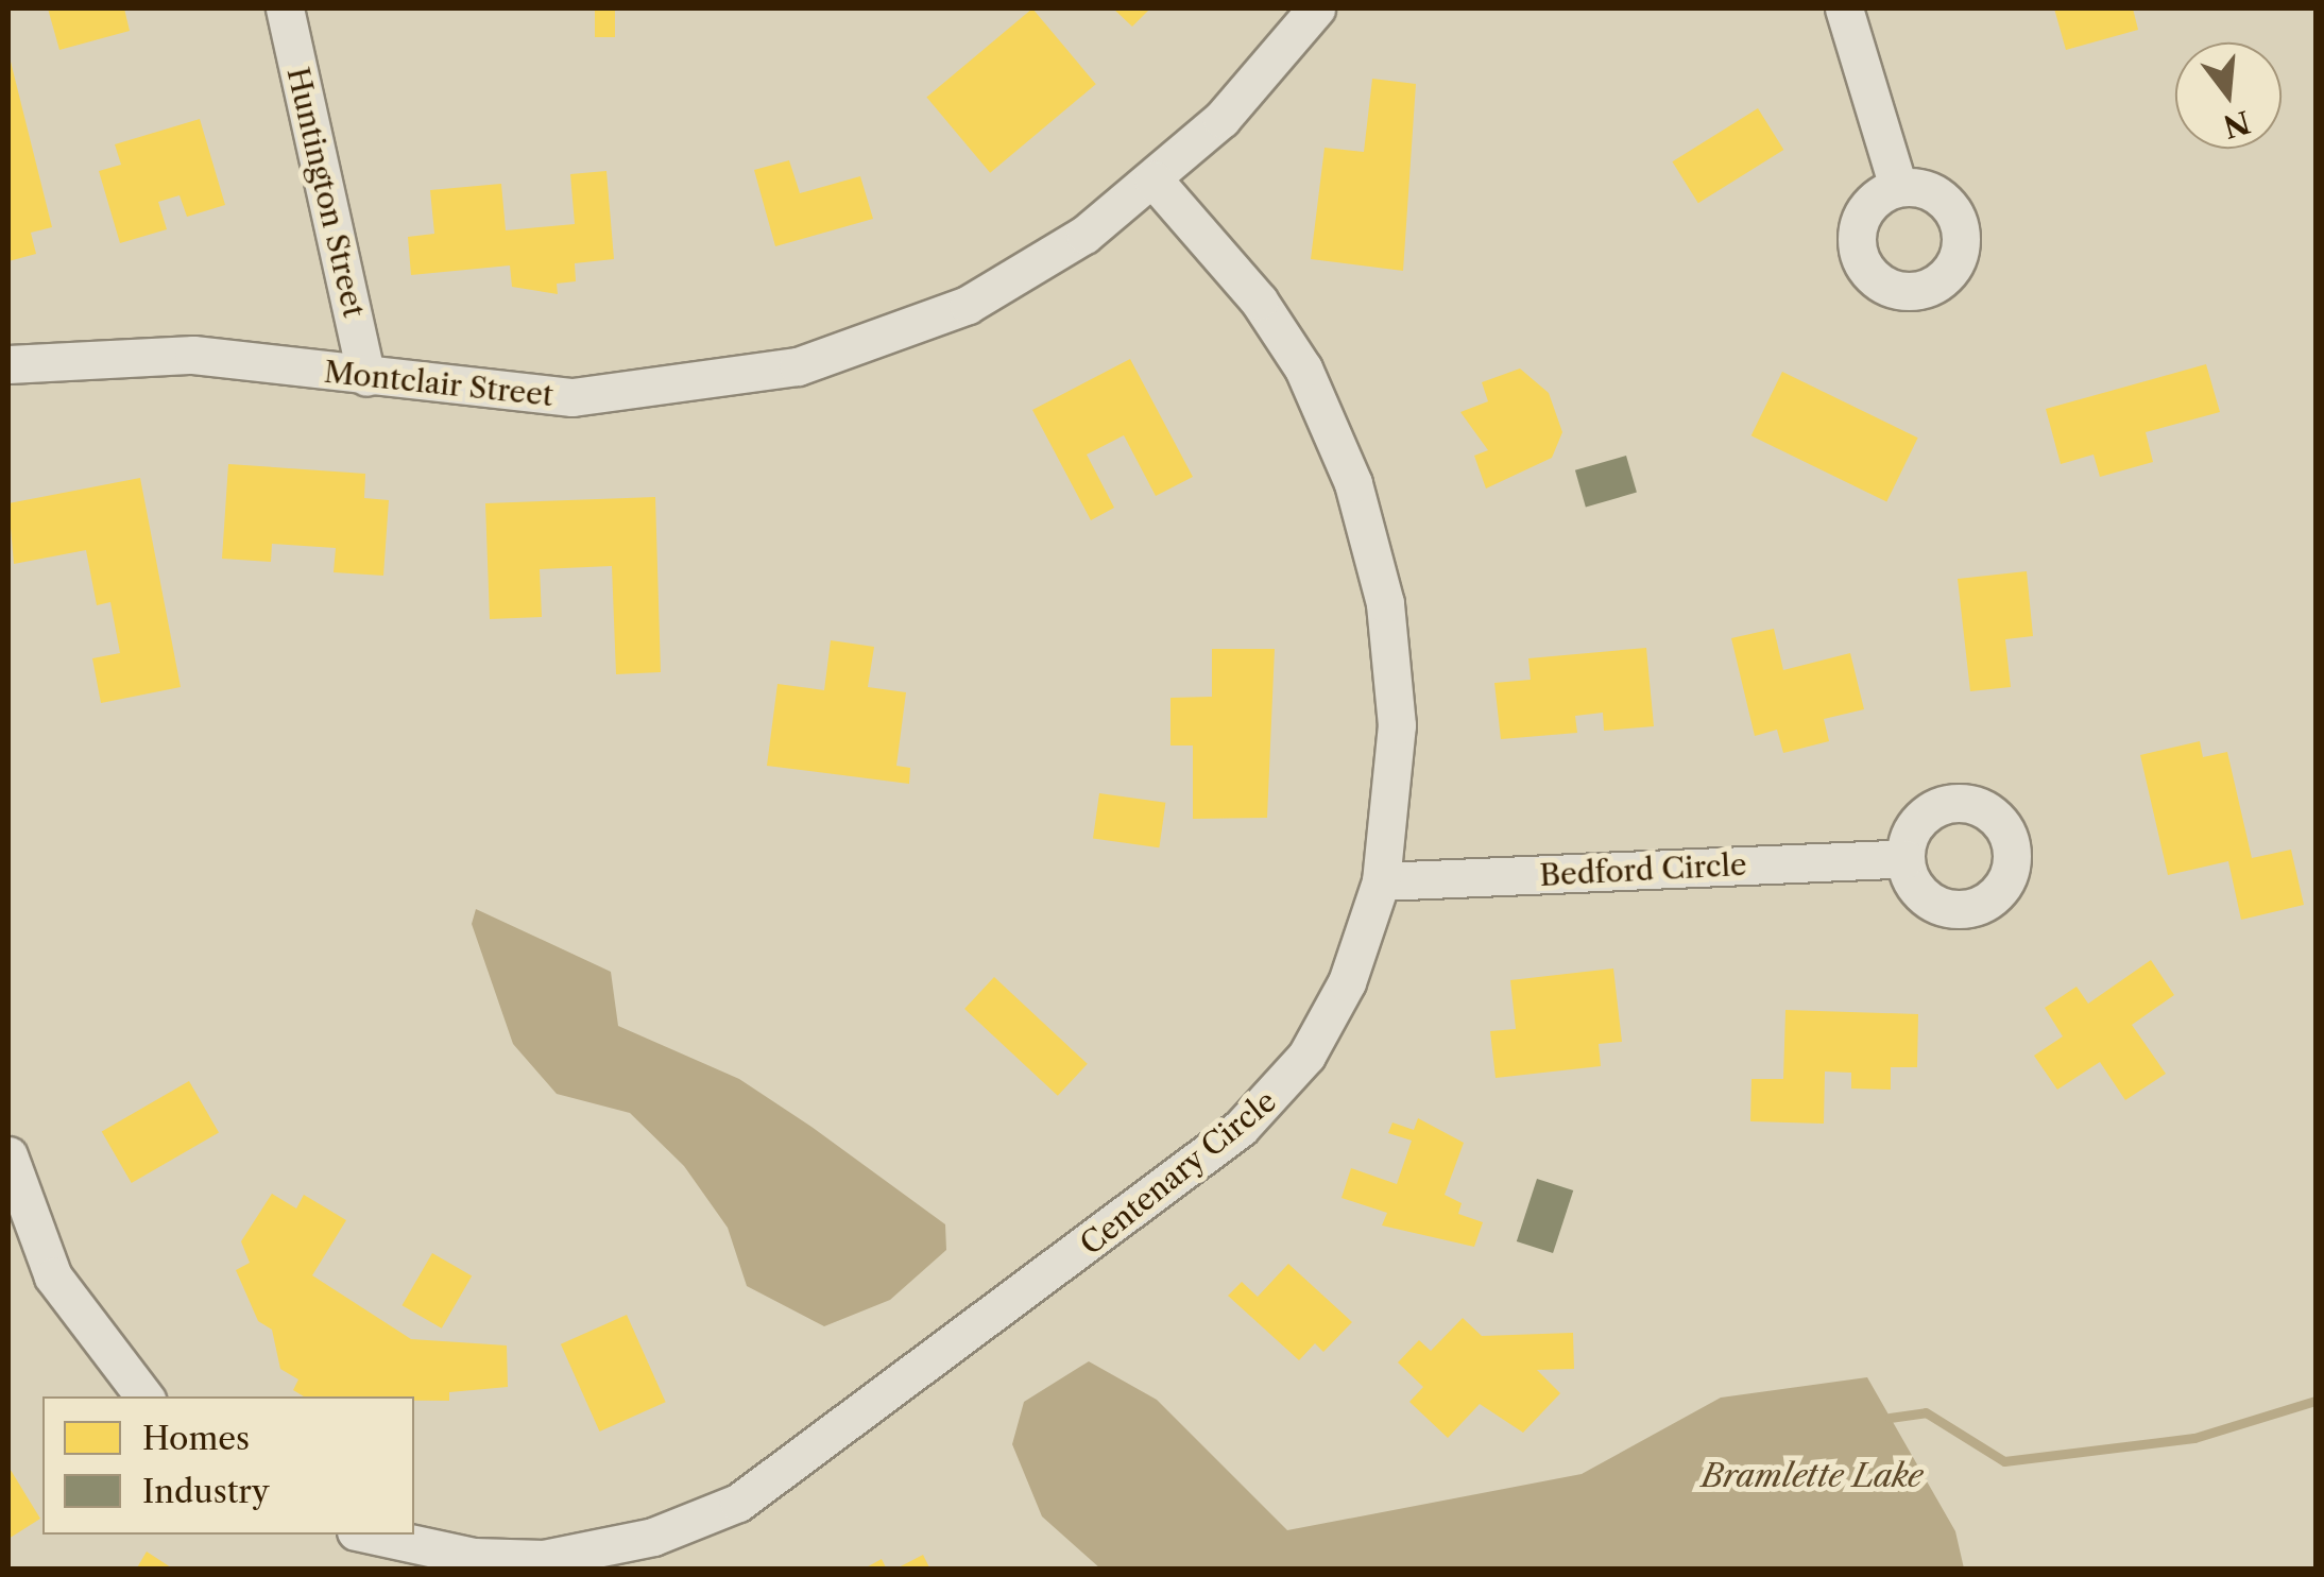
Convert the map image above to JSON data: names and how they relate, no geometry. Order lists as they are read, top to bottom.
{
  "streets": {
    "street": [
      "Huntington Street",
      "Montclair Street",
      "Bedford Circle",
      "Centenary Circle"
    ]
  },
  "crossings": [
    ["Huntington Street", "Montclair Street"],
    ["Montclair Street", "Centenary Circle"],
    ["Bedford Circle", "Centenary Circle"]
  ],
  "water": ["Bramlette Lake"],
  "legend": ["Homes", "Industry"],
  "north": "bottom"
}
